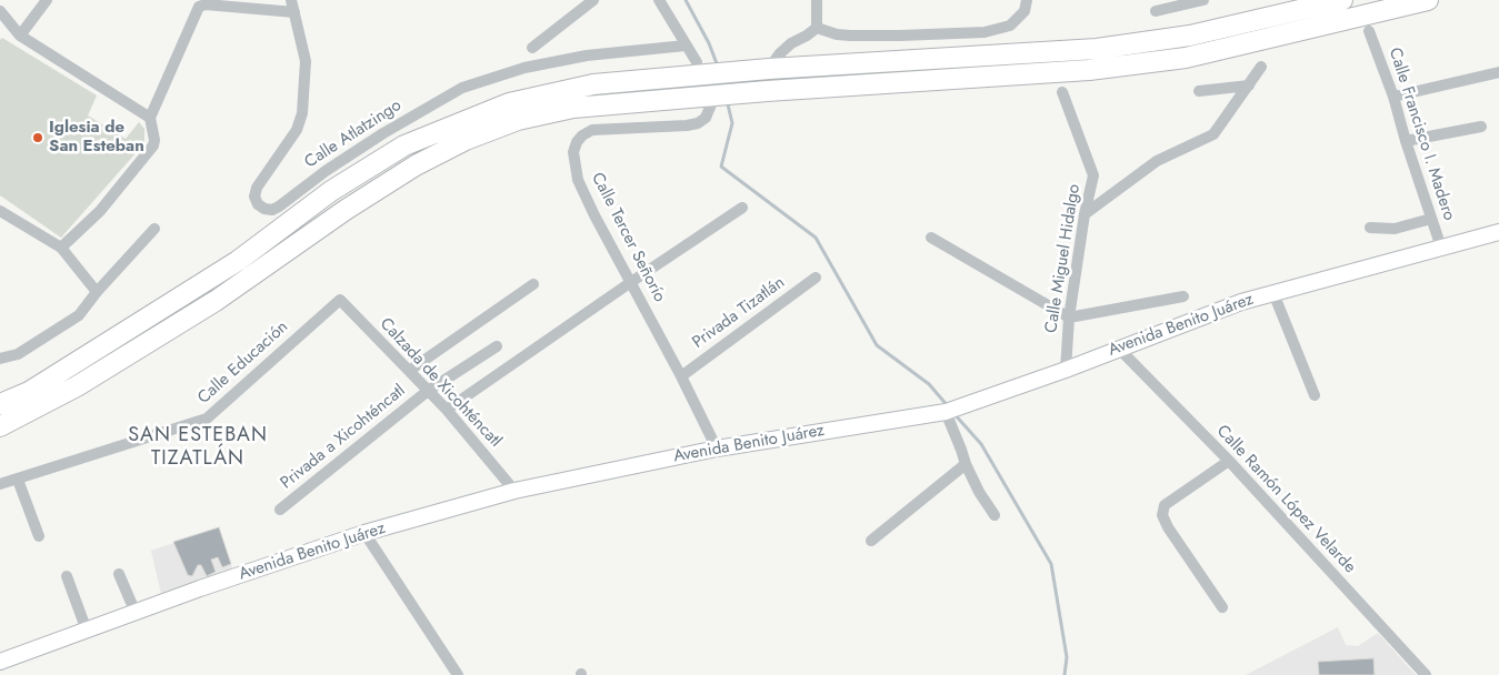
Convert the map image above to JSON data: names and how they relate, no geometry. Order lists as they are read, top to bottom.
{
  "streets": {
    "main road": ["Avenida Benito Juárez"],
    "street": [
      "Calle Atlatzingo",
      "Calle Francisco I. Madero",
      "Calle Tercer Señorío",
      "Calle Miguel Hidalgo",
      "Privada Tizatlán",
      "Calle Educación",
      "Calzada de Xicohténcatl",
      "Privada a Xicohténcatl",
      "Calle Ramón López Velarde"
    ]
  },
  "crossings": [
    ["Calle Francisco I. Madero", "Avenida Benito Juárez"],
    ["Calle Tercer Señorío", "Privada Tizatlán"],
    ["Calle Tercer Señorío", "Avenida Benito Juárez"],
    ["Calle Miguel Hidalgo", "Avenida Benito Juárez"],
    ["Avenida Benito Juárez", "Calzada de Xicohténcatl"],
    ["Avenida Benito Juárez", "Calle Ramón López Velarde"],
    ["Calle Educación", "Calzada de Xicohténcatl"],
    ["Calzada de Xicohténcatl", "Privada a Xicohténcatl"]
  ],
  "districts": ["SAN ESTEBAN TIZATLÁN"],
  "places": ["Iglesia de San Esteban"]
}
